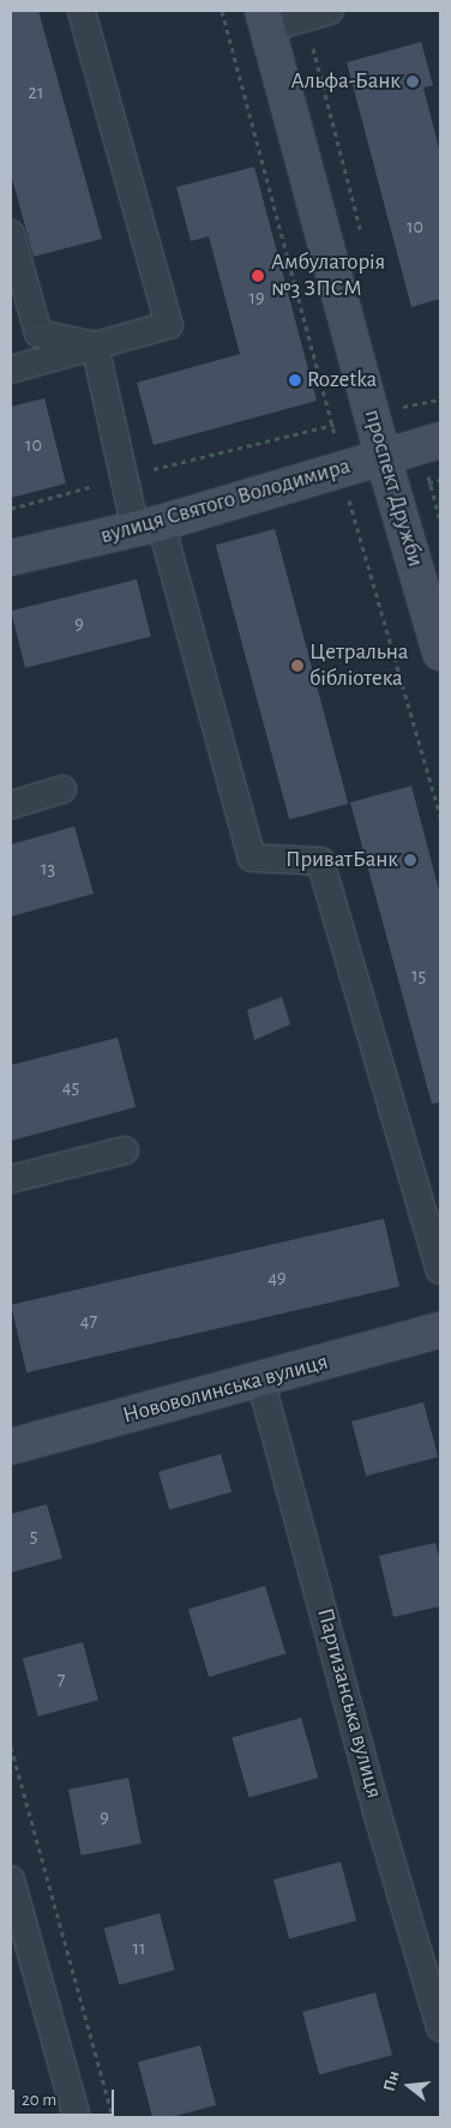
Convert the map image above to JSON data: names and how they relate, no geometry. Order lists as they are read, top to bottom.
{
  "streets": {
    "street": [
      "проспект Дружби",
      "вулиця Святого Володимира",
      "Нововолинська вулиця",
      "Партизанська вулиця"
    ]
  },
  "crossings": [
    ["проспект Дружби", "вулиця Святого Володимира"],
    ["Нововолинська вулиця", "Партизанська вулиця"]
  ],
  "places": [
    "Альфа-Банк",
    "Амбулаторія №3 ЗПСМ",
    "Rozetka",
    "Цетральна бібліотека",
    "ПриватБанк"
  ],
  "house_numbers": [
    "21",
    "10",
    "19",
    "10",
    "9",
    "13",
    "15",
    "45",
    "49",
    "47",
    "5",
    "7",
    "9",
    "11"
  ],
  "scale_bar": "20 m",
  "north": "left"
}
